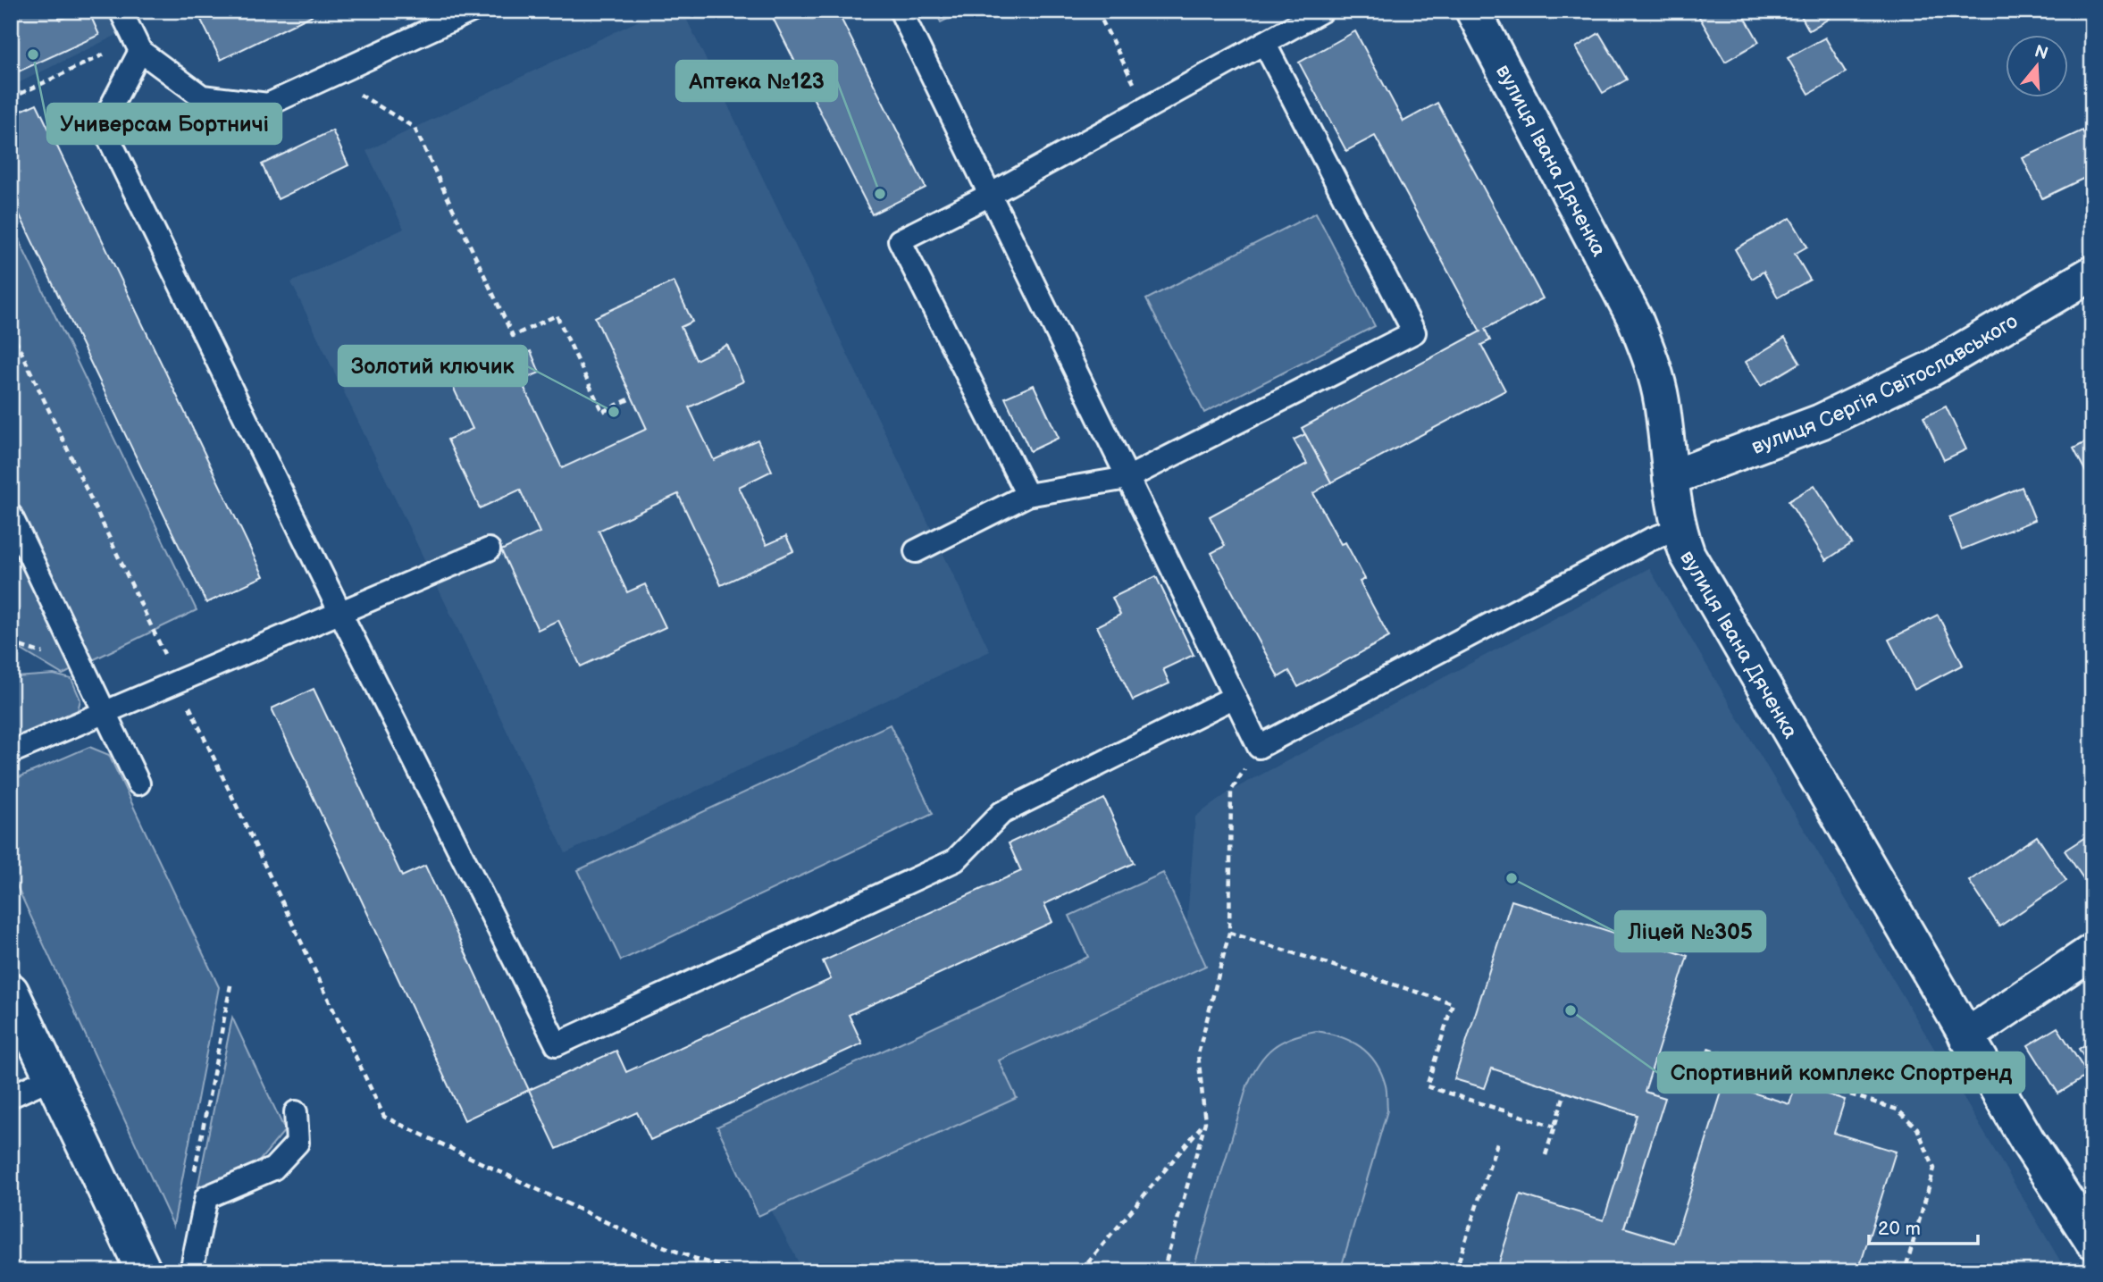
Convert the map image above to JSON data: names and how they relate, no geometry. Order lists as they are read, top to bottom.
{
  "streets": {
    "street": ["вулиця Івана Дяченка", "вулиця Сергія Світославського"]
  },
  "crossings": [
    ["вулиця Івана Дяченка", "вулиця Сергія Світославського"]
  ],
  "places": [
    "Универсам Бортничі",
    "Аптека №123",
    "Золотий ключик",
    "Ліцей №305",
    "Спортивний комплекс Спортренд"
  ],
  "scale_bar": "20 m",
  "north": "top"
}
